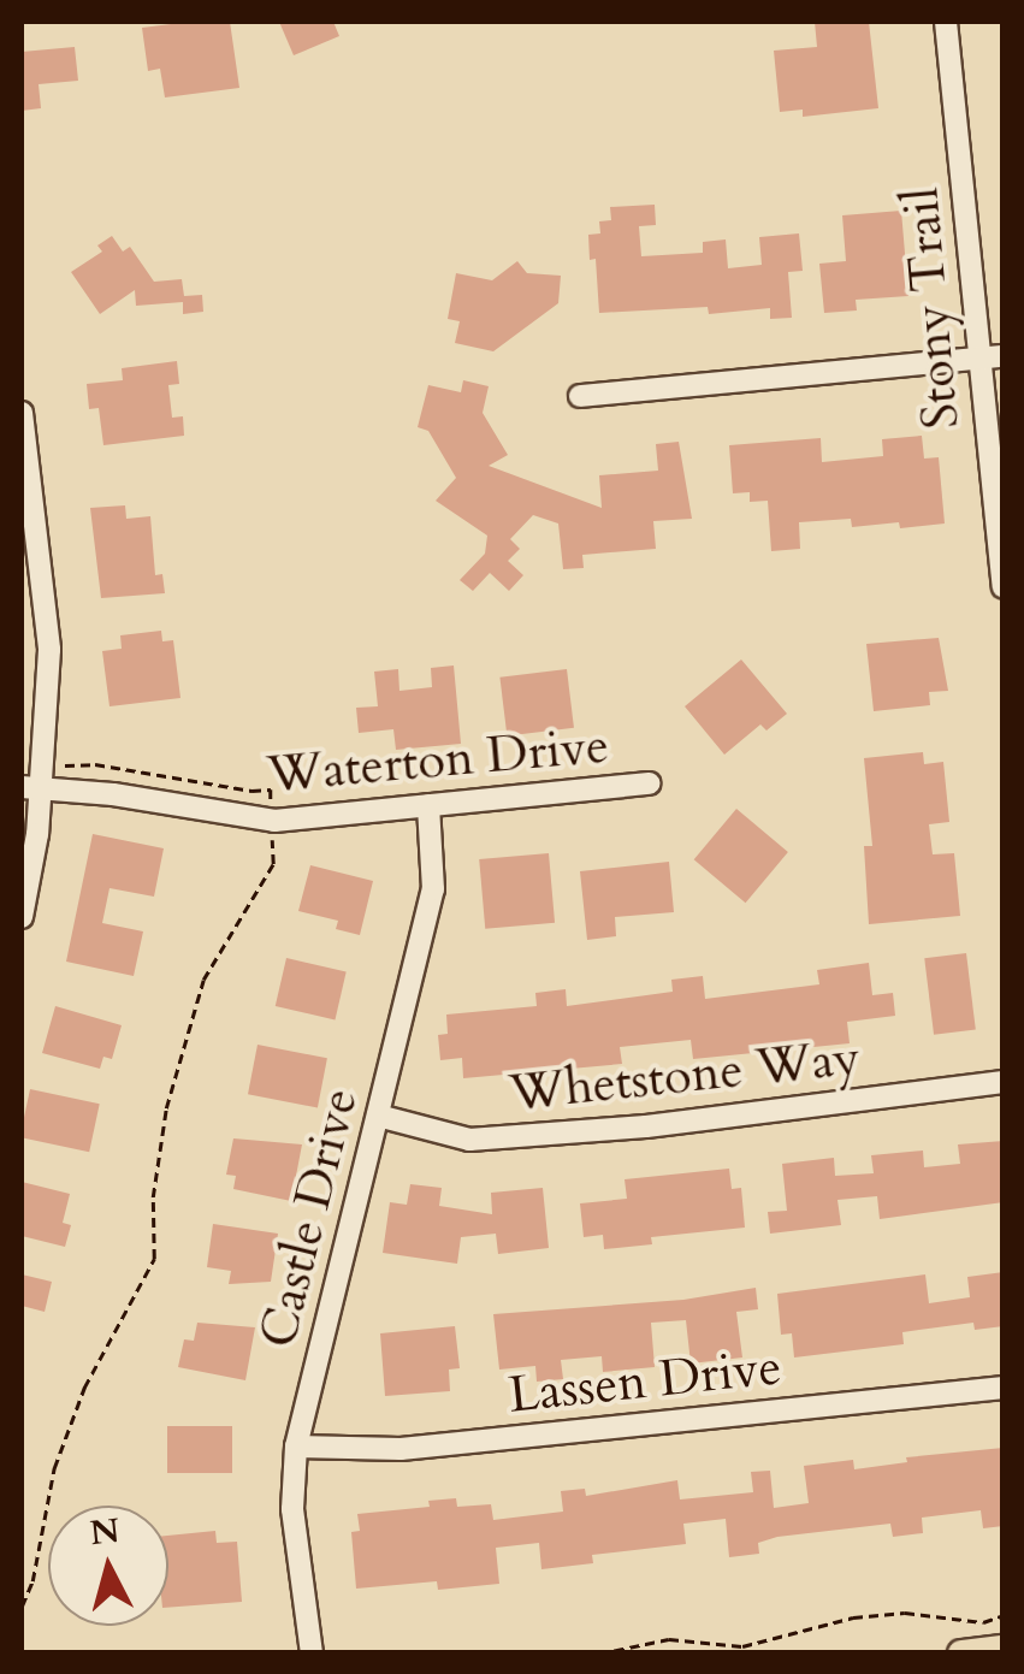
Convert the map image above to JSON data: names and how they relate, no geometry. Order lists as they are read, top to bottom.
{
  "streets": {
    "street": [
      "Stony Trail",
      "Waterton Drive",
      "Whetstone Way",
      "Castle Drive",
      "Lassen Drive"
    ]
  },
  "crossings": [
    ["Waterton Drive", "Castle Drive"],
    ["Whetstone Way", "Castle Drive"],
    ["Castle Drive", "Lassen Drive"]
  ],
  "north": "top"
}
